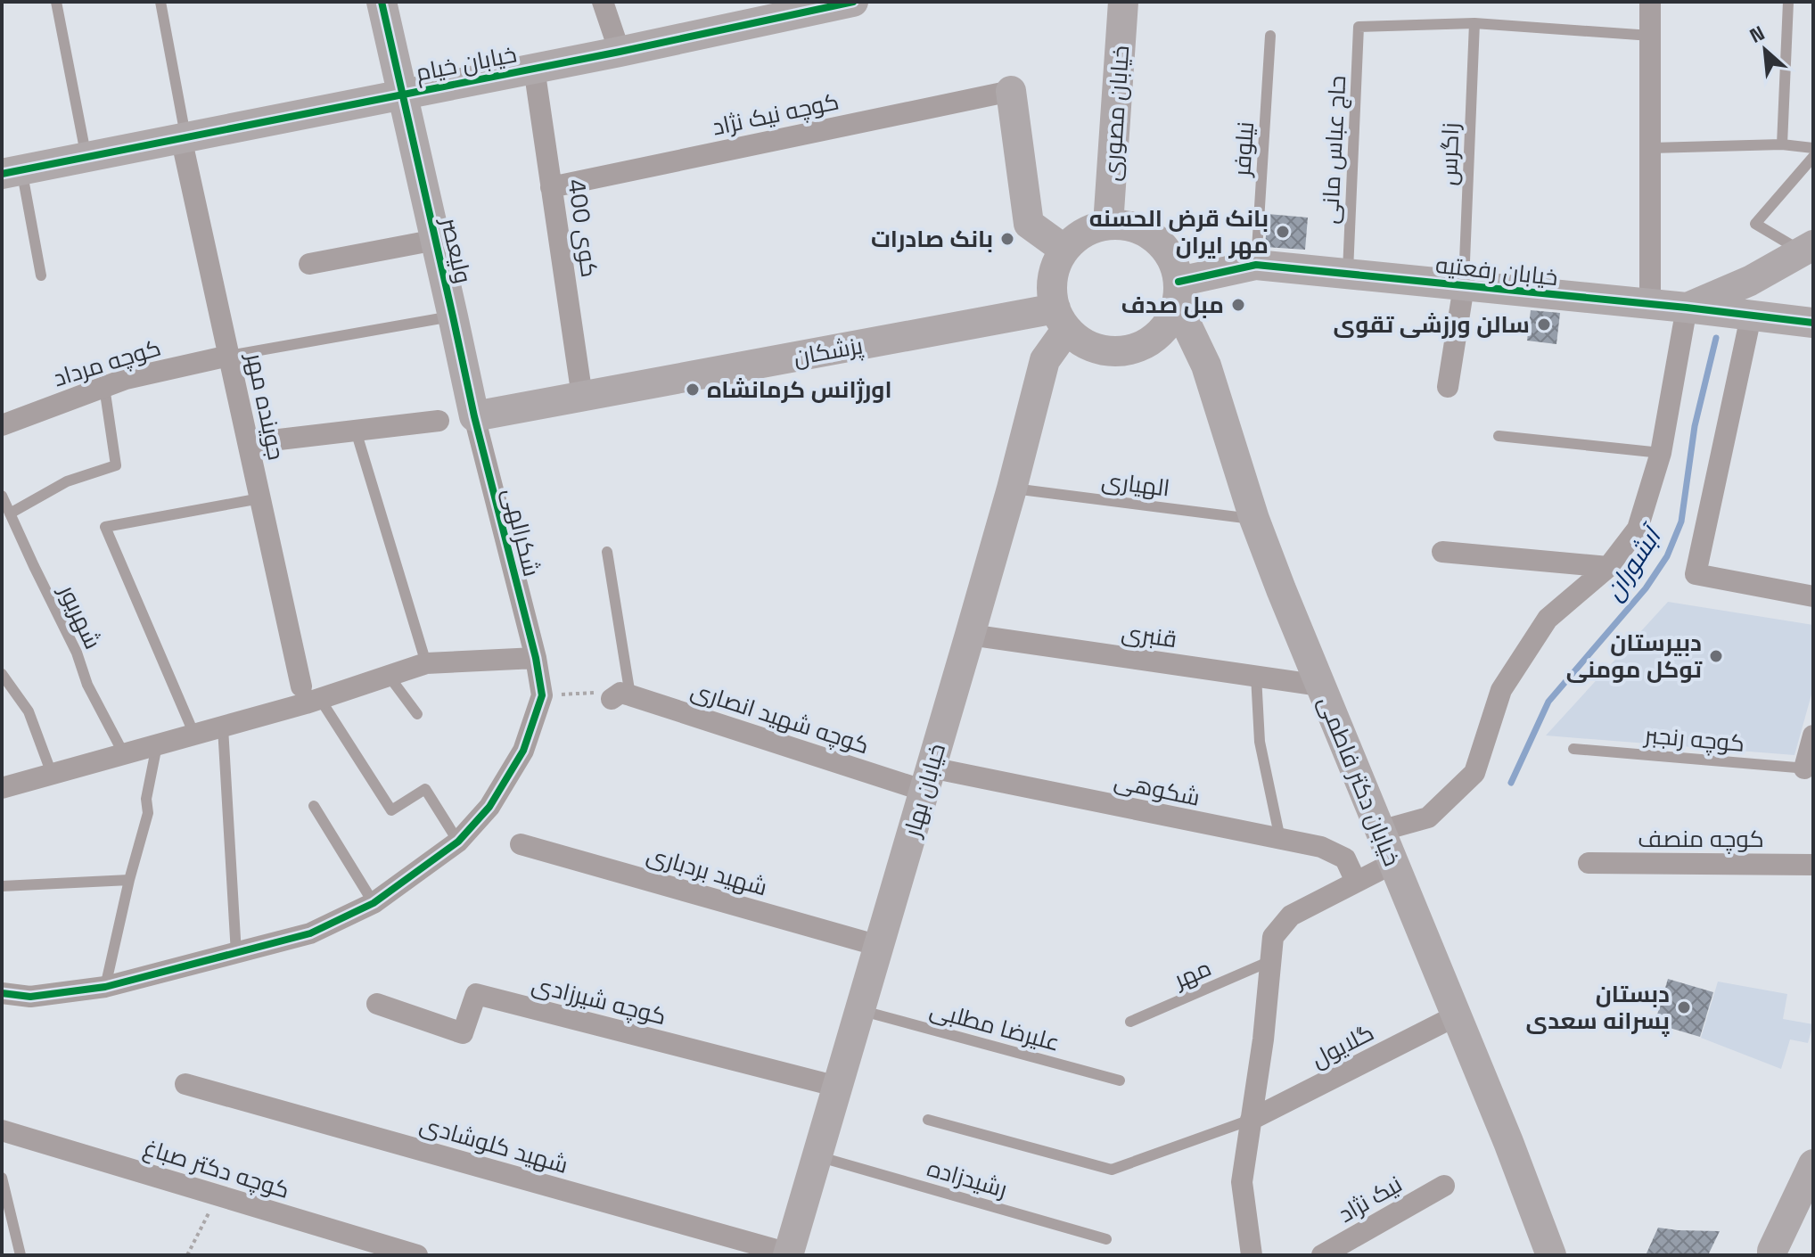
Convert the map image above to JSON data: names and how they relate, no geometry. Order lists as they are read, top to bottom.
{
  "streets": {
    "street": [
      "خیابان خیام",
      "خیابان مصوری",
      "کوچه نیک نژاد",
      "کوی 400",
      "ولیعصر",
      "خیابان رفعتیه",
      "پزشکان",
      "کوچه مرداد",
      "جوینده مهر",
      "شکرالهی",
      "قنبری",
      "کوچه شهید انصاری",
      "خیابان دکتر فاطمی",
      "شکوهی",
      "خیابان بهار",
      "کوچه منصف",
      "شهید بردباری",
      "کوچه شیرزادی",
      "گلایول",
      "شهید کلوشادی",
      "کوچه دکتر صباغ",
      "نیک نژاد"
    ],
    "lane": [
      "نیلوفر",
      "حاج عباس مانی",
      "زاگرس",
      "الهیاری",
      "شهریور",
      "کوچه رنجبر",
      "مهر",
      "علیرضا مطلبی",
      "رشیدزاده"
    ]
  },
  "crossings": [
    ["خیابان خیام", "کوی 400"],
    ["خیابان خیام", "ولیعصر"],
    ["خیابان خیام", "جوینده مهر"],
    ["خیابان مصوری", "خیابان رفعتیه"],
    ["خیابان مصوری", "پزشکان"],
    ["خیابان مصوری", "خیابان دکتر فاطمی"],
    ["خیابان مصوری", "خیابان بهار"],
    ["کوچه نیک نژاد", "کوی 400"],
    ["نیلوفر", "خیابان رفعتیه"],
    ["حاج عباس مانی", "زاگرس"],
    ["حاج عباس مانی", "خیابان رفعتیه"],
    ["زاگرس", "خیابان رفعتیه"],
    ["کوی 400", "پزشکان"],
    ["ولیعصر", "پزشکان"],
    ["ولیعصر", "شکرالهی"],
    ["خیابان رفعتیه", "پزشکان"],
    ["خیابان رفعتیه", "خیابان دکتر فاطمی"],
    ["خیابان رفعتیه", "خیابان بهار"],
    ["پزشکان", "شکرالهی"],
    ["پزشکان", "خیابان دکتر فاطمی"],
    ["پزشکان", "خیابان بهار"],
    ["کوچه مرداد", "جوینده مهر"],
    ["الهیاری", "خیابان دکتر فاطمی"],
    ["الهیاری", "خیابان بهار"],
    ["قنبری", "خیابان دکتر فاطمی"],
    ["قنبری", "خیابان بهار"],
    ["کوچه شهید انصاری", "شکوهی"],
    ["کوچه شهید انصاری", "خیابان بهار"],
    ["خیابان دکتر فاطمی", "خیابان بهار"],
    ["خیابان دکتر فاطمی", "گلایول"],
    ["شکوهی", "خیابان بهار"],
    ["خیابان بهار", "شهید بردباری"],
    ["خیابان بهار", "کوچه شیرزادی"],
    ["خیابان بهار", "علیرضا مطلبی"],
    ["خیابان بهار", "شهید کلوشادی"],
    ["خیابان بهار", "رشیدزاده"]
  ],
  "water": ["آبشوران"],
  "places": [
    "بانک قرض الحسنه مهر ایران",
    "بانک صادرات",
    "مبل صدف",
    "سالن ورزشی تقوی",
    "اورژانس کرمانشاه",
    "دبیرستان توکل مومنی",
    "دبستان پسرانه سعدی"
  ],
  "north": "top left"
}
